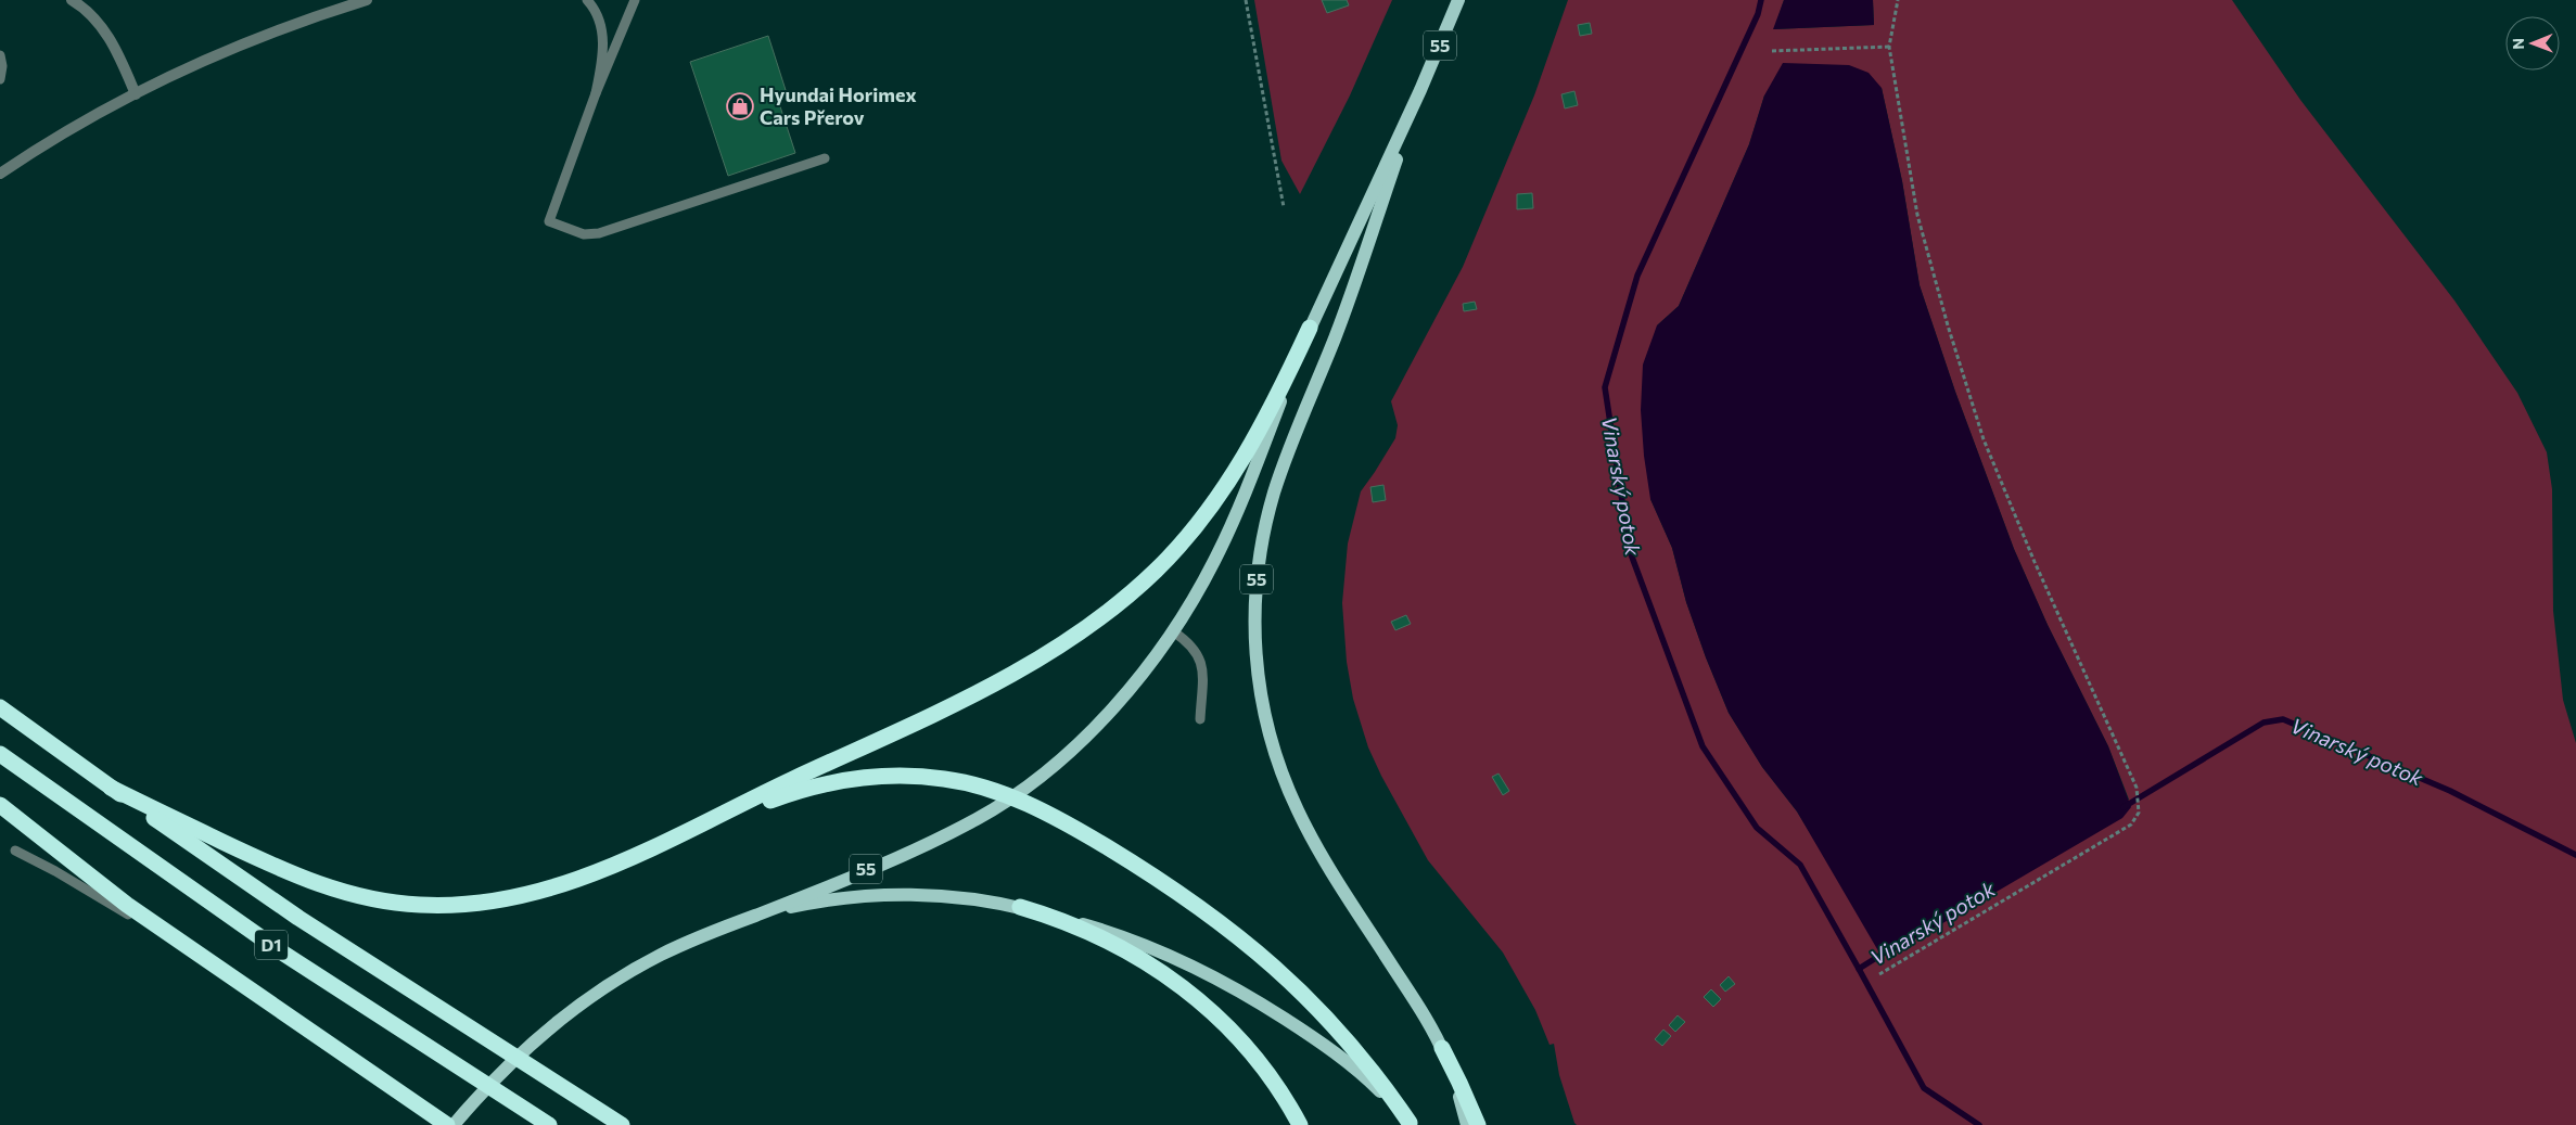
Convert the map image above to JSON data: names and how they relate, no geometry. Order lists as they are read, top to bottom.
{
  "streets": {
    "highway": ["D1"],
    "main road": ["55"]
  },
  "water": ["Vinarský potok"],
  "places": {
    "shop": ["Hyundai Horimex Cars Přerov"]
  },
  "north": "left"
}
